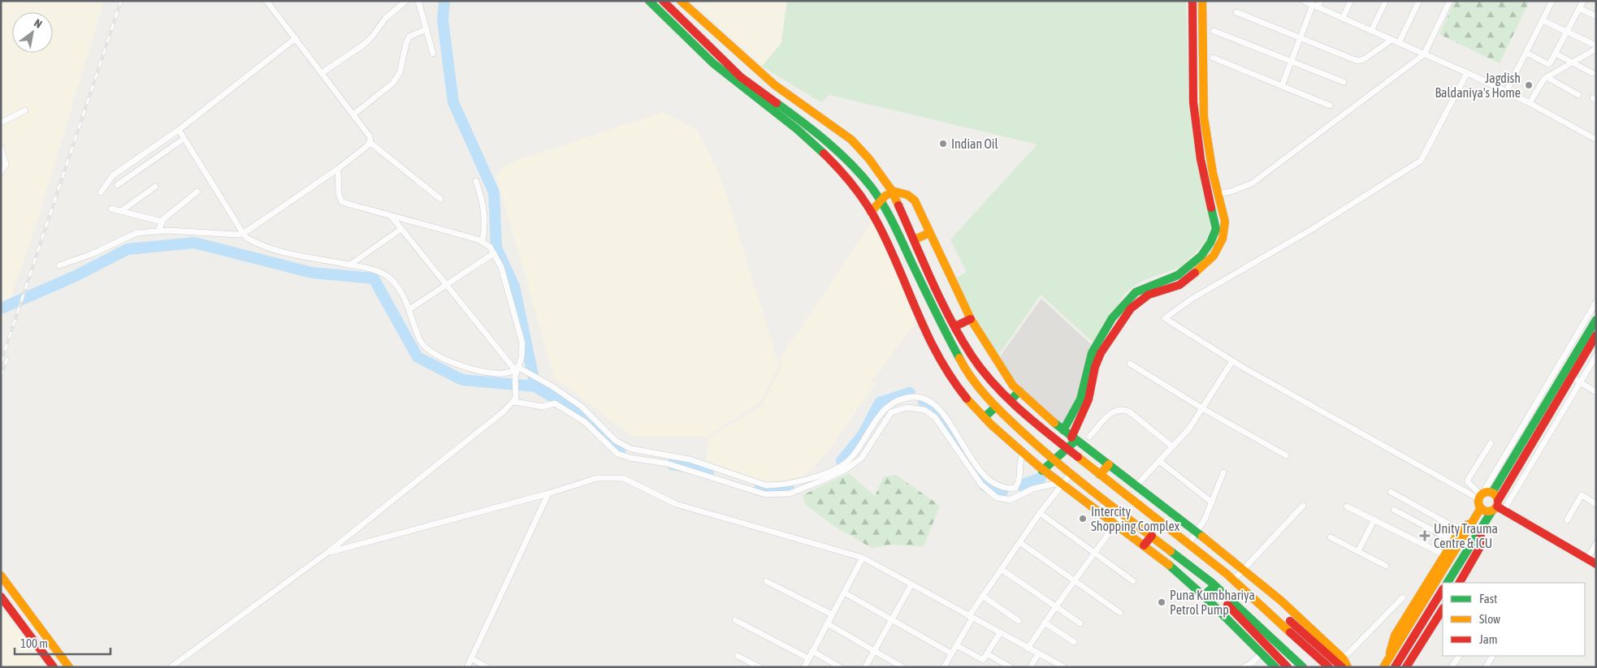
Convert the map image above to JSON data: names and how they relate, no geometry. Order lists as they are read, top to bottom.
{
  "places": {
    "other": [
      "Jagdish Baldaniya's Home",
      "Indian Oil",
      "Intercity Shopping Complex",
      "Puna Kumbhariya Petrol Pump"
    ],
    "health": ["Unity Trauma Centre & ICU"]
  },
  "legend": ["Fast", "Slow", "Jam"],
  "scale_bar": "100 m",
  "north": "top right"
}
